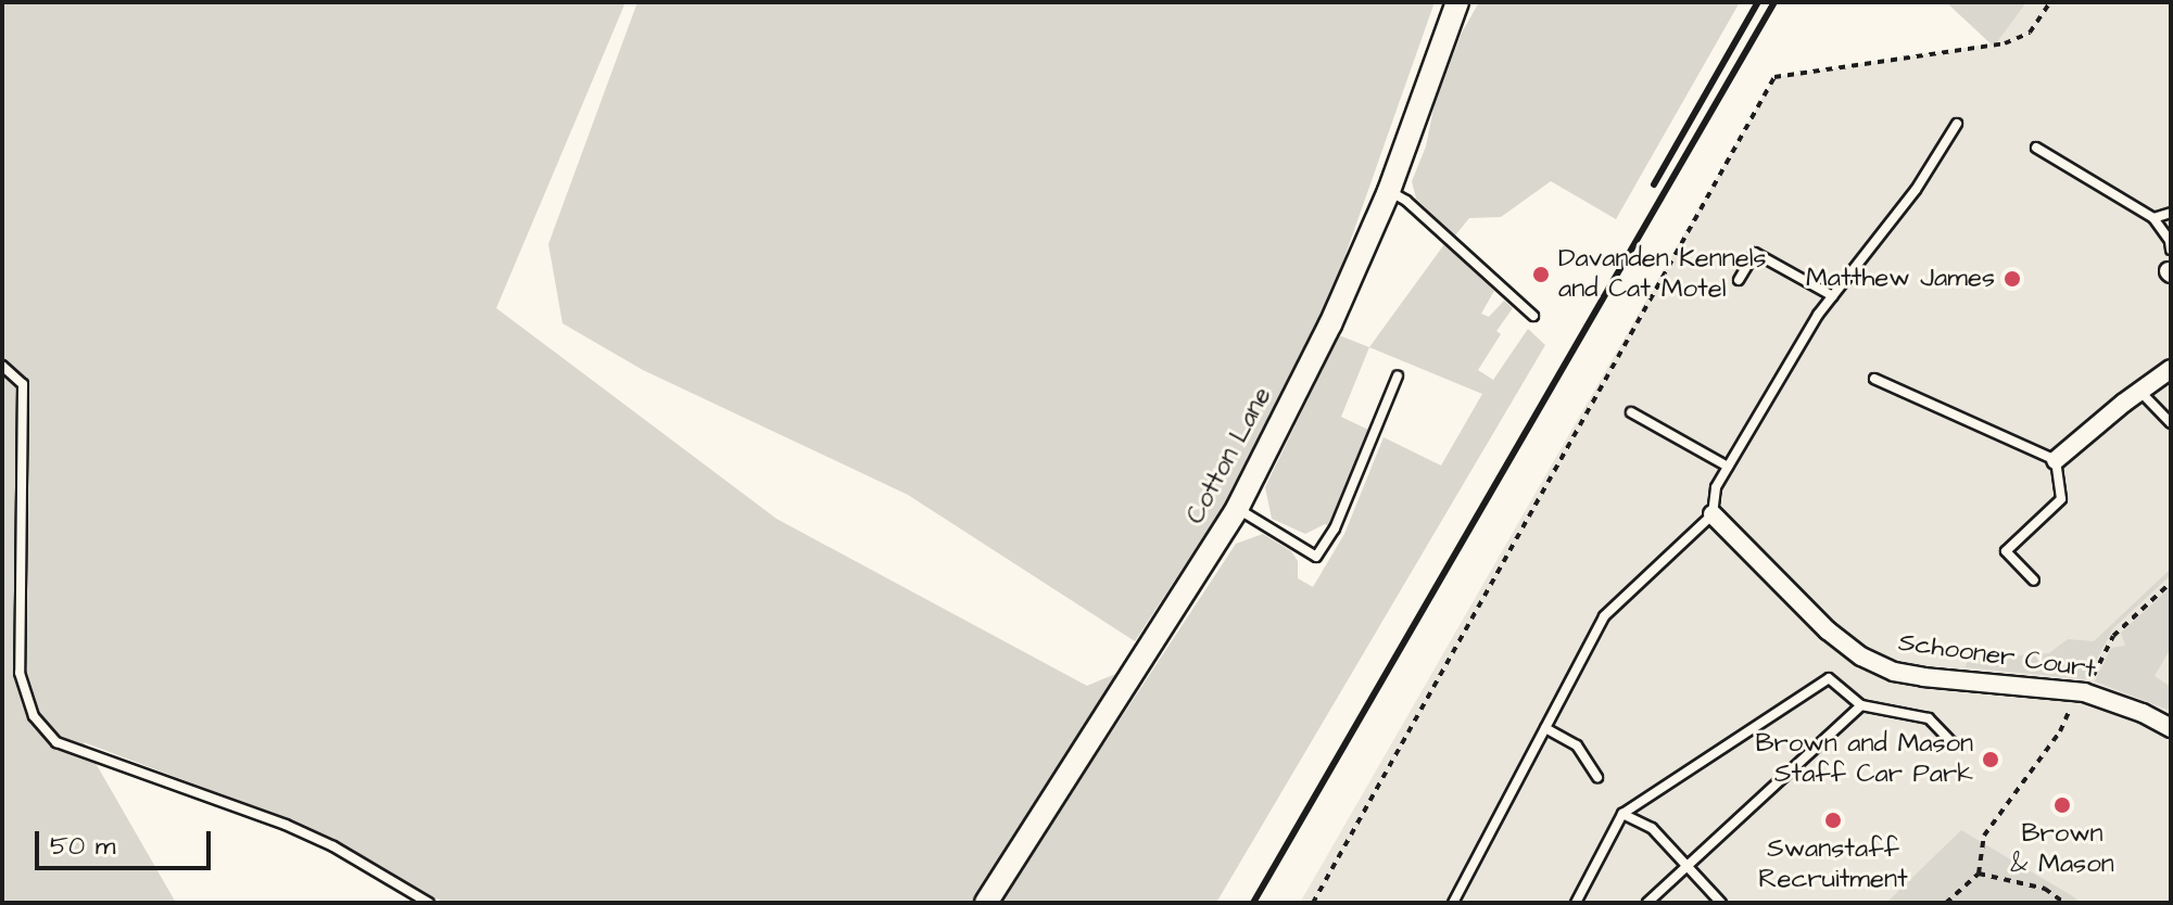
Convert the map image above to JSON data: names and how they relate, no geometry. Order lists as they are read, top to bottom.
{
  "streets": {
    "street": ["Cotton Lane", "Schooner Court"]
  },
  "places": [
    "Davanden Kennels and Cat Motel",
    "Matthew James",
    "Brown and Mason Staff Car Park",
    "Brown & Mason",
    "Swanstaff Recruitment"
  ],
  "scale_bar": "50 m"
}
